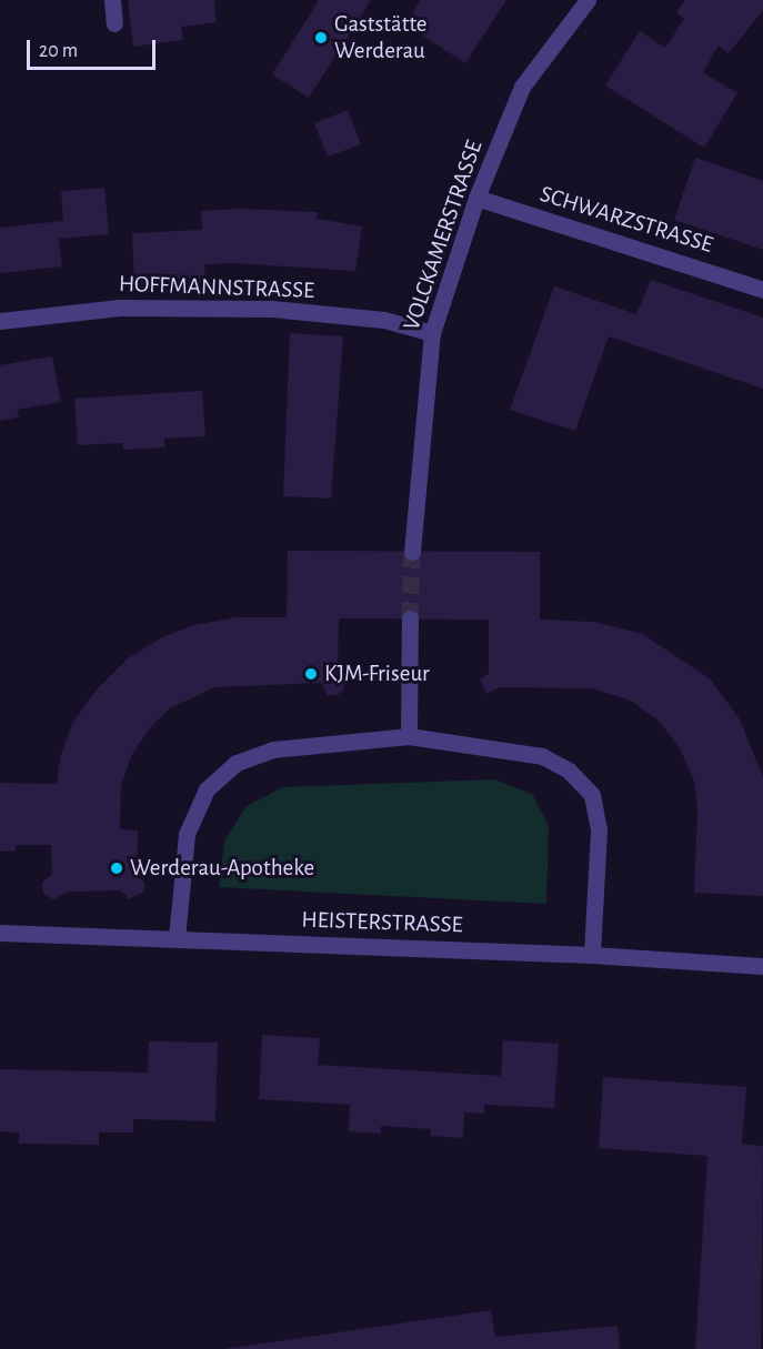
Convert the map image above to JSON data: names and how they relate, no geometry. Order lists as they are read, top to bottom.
{
  "streets": {
    "street": [
      "SCHWARZSTRASSE",
      "VOLCKAMERSTRASSE",
      "HOFFMANNSTRASSE",
      "HEISTERSTRASSE"
    ]
  },
  "crossings": [
    ["SCHWARZSTRASSE", "VOLCKAMERSTRASSE"],
    ["VOLCKAMERSTRASSE", "HOFFMANNSTRASSE"]
  ],
  "places": ["Gaststätte Werderau", "KJM-Friseur", "Werderau-Apotheke"],
  "scale_bar": "20 m"
}
